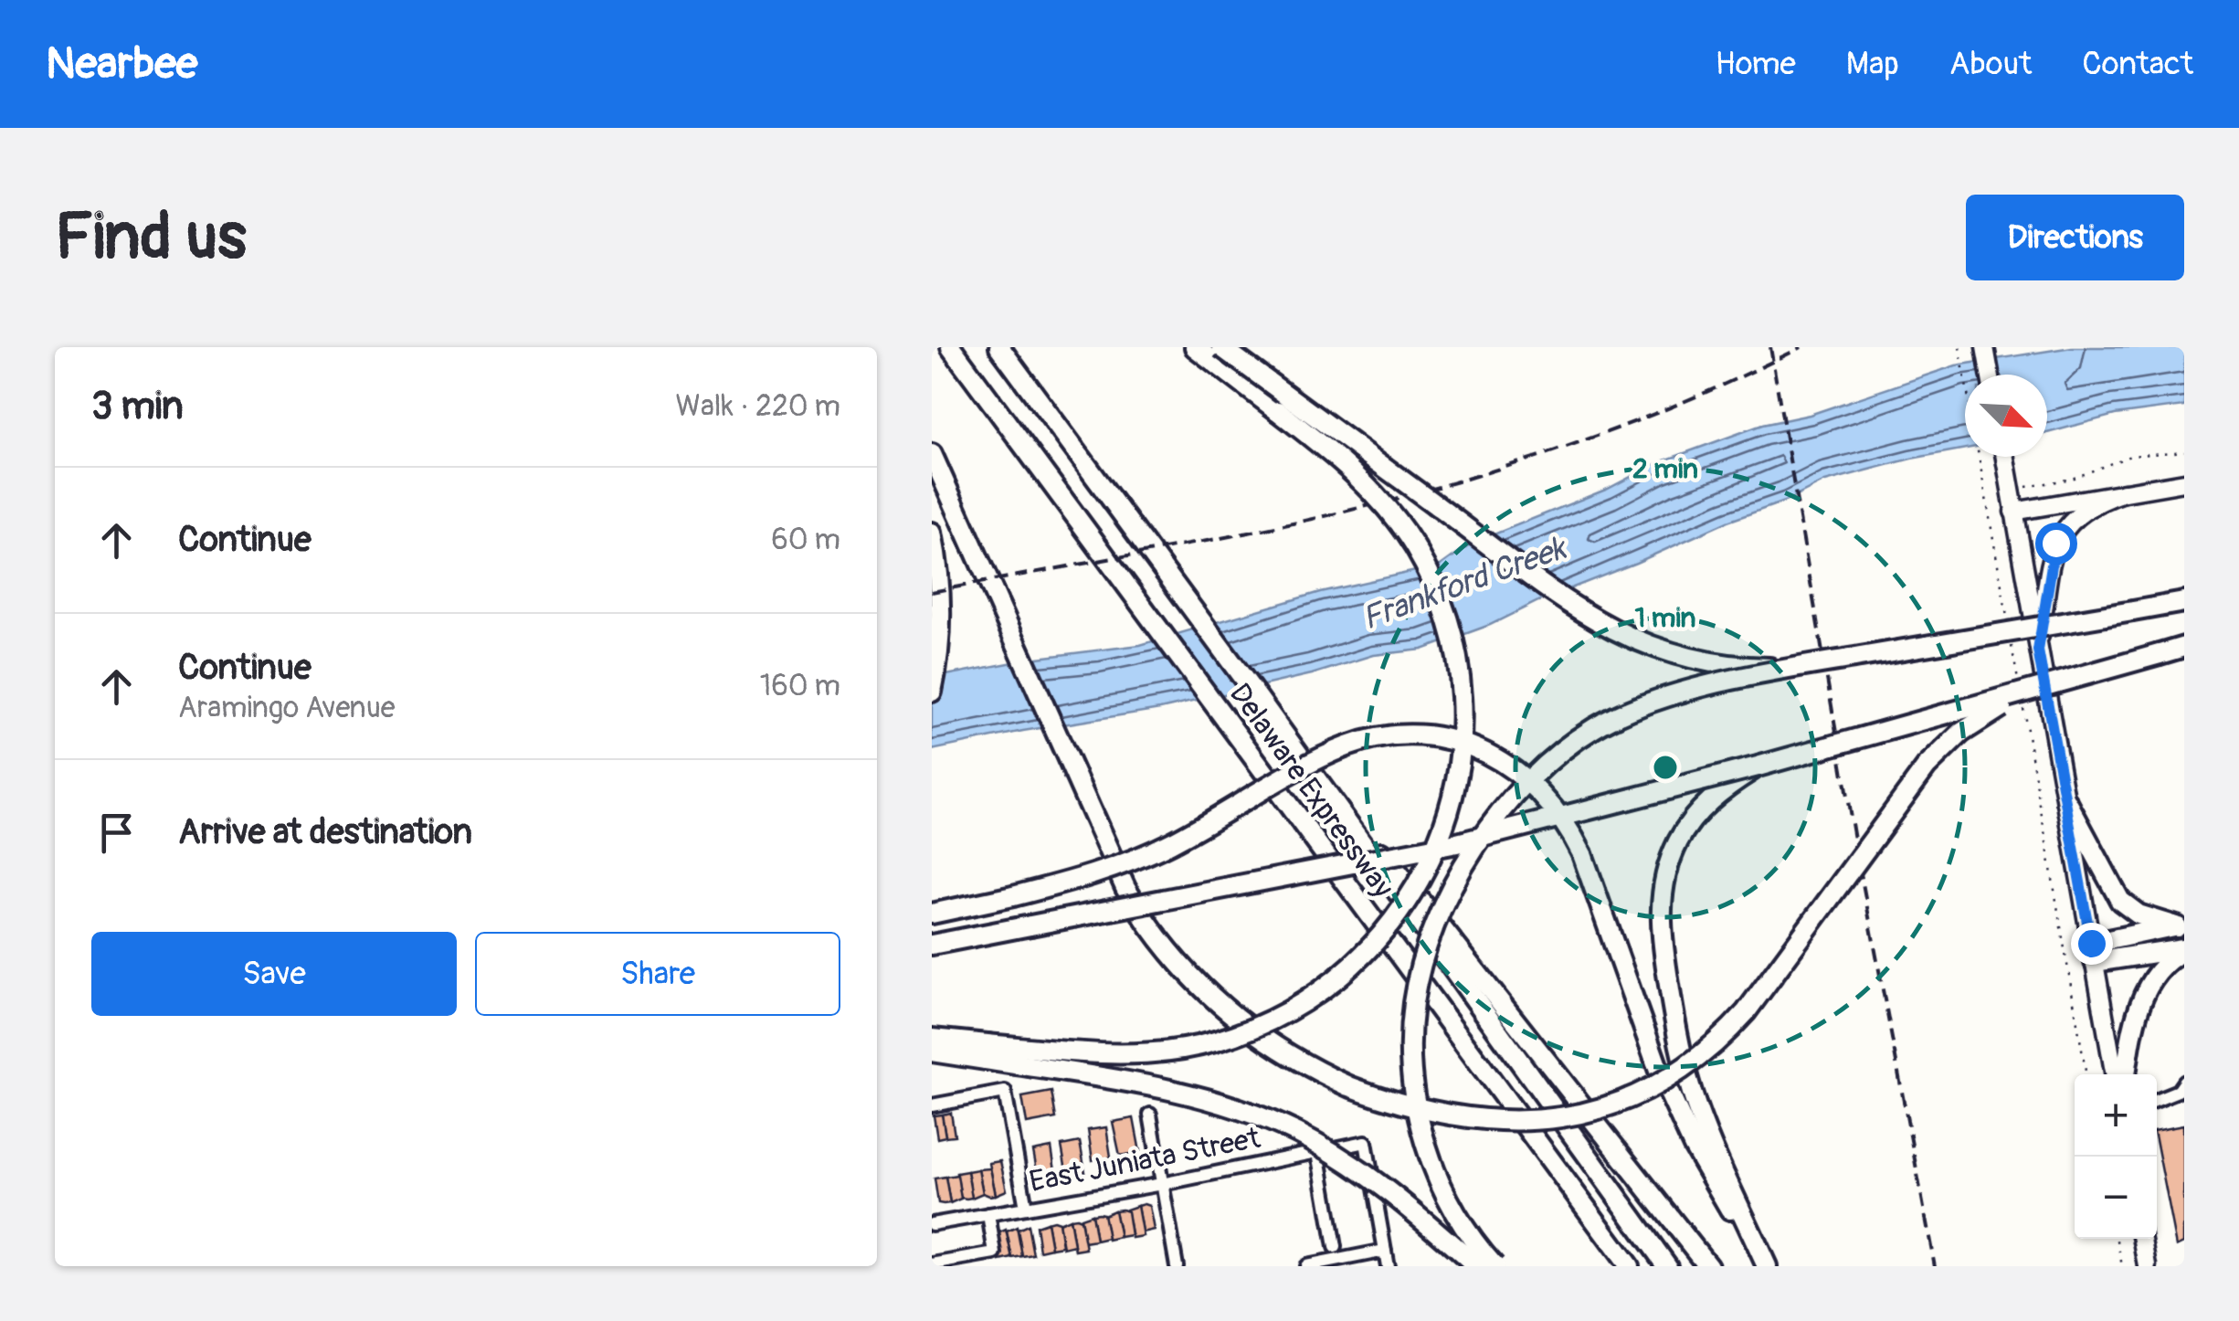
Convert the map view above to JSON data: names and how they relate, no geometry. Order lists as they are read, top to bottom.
{
  "streets": {
    "highway": ["Delaware Expressway"],
    "street": ["East Juniata Street"]
  },
  "water": ["Frankford Creek"],
  "north": "bottom right",
  "page": {
    "header": "Nearbee",
    "nav": [
      "Home",
      "Map",
      "About",
      "Contact"
    ],
    "buttons": [
      "Directions",
      ["Save", "Share"]
    ],
    "title": "Find us",
    "heading": ["3 min", "Walk · 220 m"],
    "list": [
      ["Continue", "60 m"],
      ["Continue", "Aramingo Avenue", "160 m"],
      "Arrive at destination"
    ],
    "map_buttons": ["+", "−"]
  },
  "rings": ["2 min", "1 min"]
}
